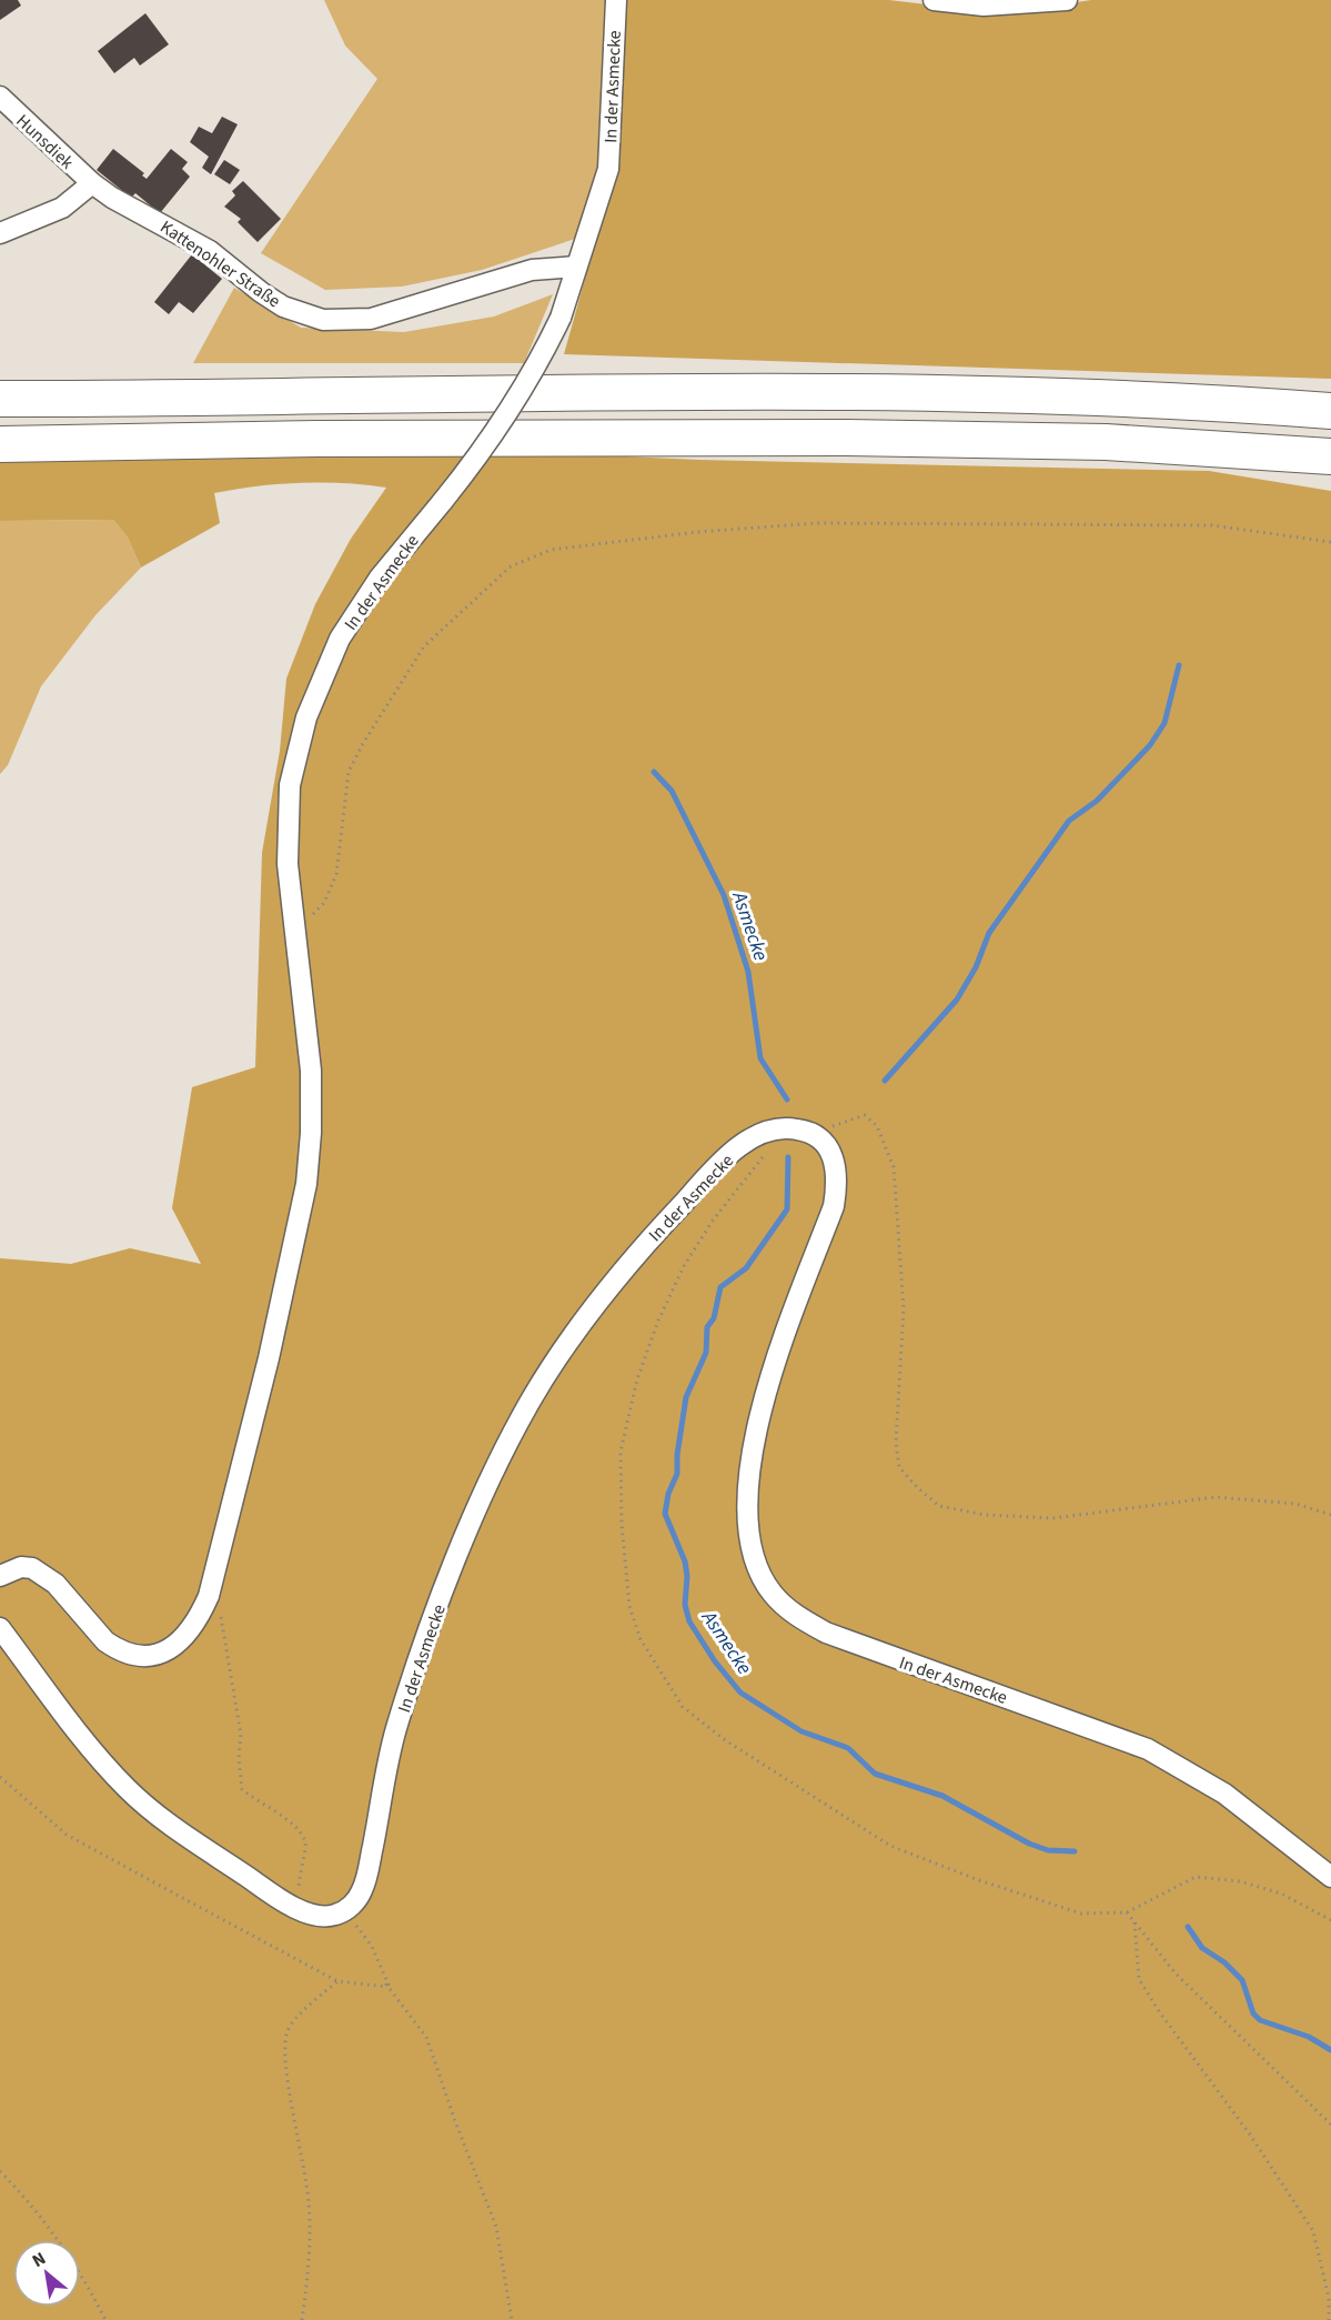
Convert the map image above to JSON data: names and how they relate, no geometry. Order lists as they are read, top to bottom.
{
  "streets": {
    "street": ["In der Asmecke", "Hunsdiek", "Kattenohler Straße"]
  },
  "crossings": [
    ["In der Asmecke", "Kattenohler Straße"],
    ["Hunsdiek", "Kattenohler Straße"]
  ],
  "water": ["Asmecke"],
  "north": "top left"
}
